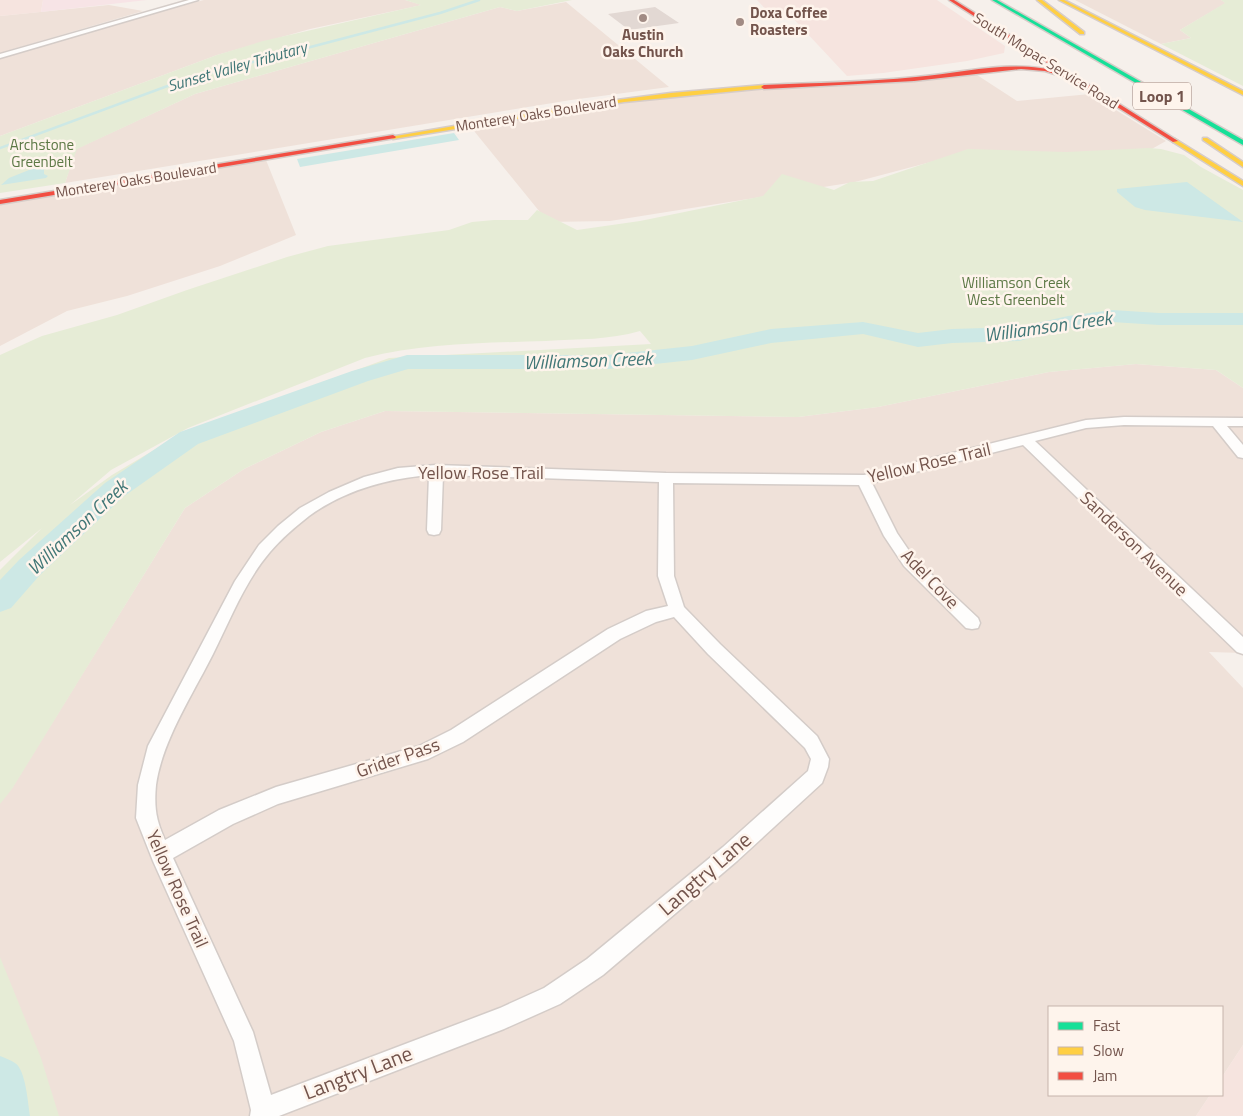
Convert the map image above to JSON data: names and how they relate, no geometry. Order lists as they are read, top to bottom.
{
  "streets": {
    "main road": ["South Mopac Service Road", "Loop 1", "Monterey Oaks Boulevard"],
    "street": [
      "Yellow Rose Trail",
      "Sanderson Avenue",
      "Adel Cove",
      "Grider Pass",
      "Langtry Lane"
    ]
  },
  "crossings": [
    ["South Mopac Service Road", "Monterey Oaks Boulevard"],
    ["Yellow Rose Trail", "Sanderson Avenue"],
    ["Yellow Rose Trail", "Adel Cove"],
    ["Yellow Rose Trail", "Grider Pass"],
    ["Yellow Rose Trail", "Langtry Lane"],
    ["Grider Pass", "Langtry Lane"]
  ],
  "water": ["Sunset Valley Tributary", "Williamson Creek"],
  "parks": ["Archstone Greenbelt", "Williamson Creek West Greenbelt"],
  "places": ["Austin Oaks Church", "Doxa Coffee Roasters"],
  "legend": ["Fast", "Slow", "Jam"]
}
